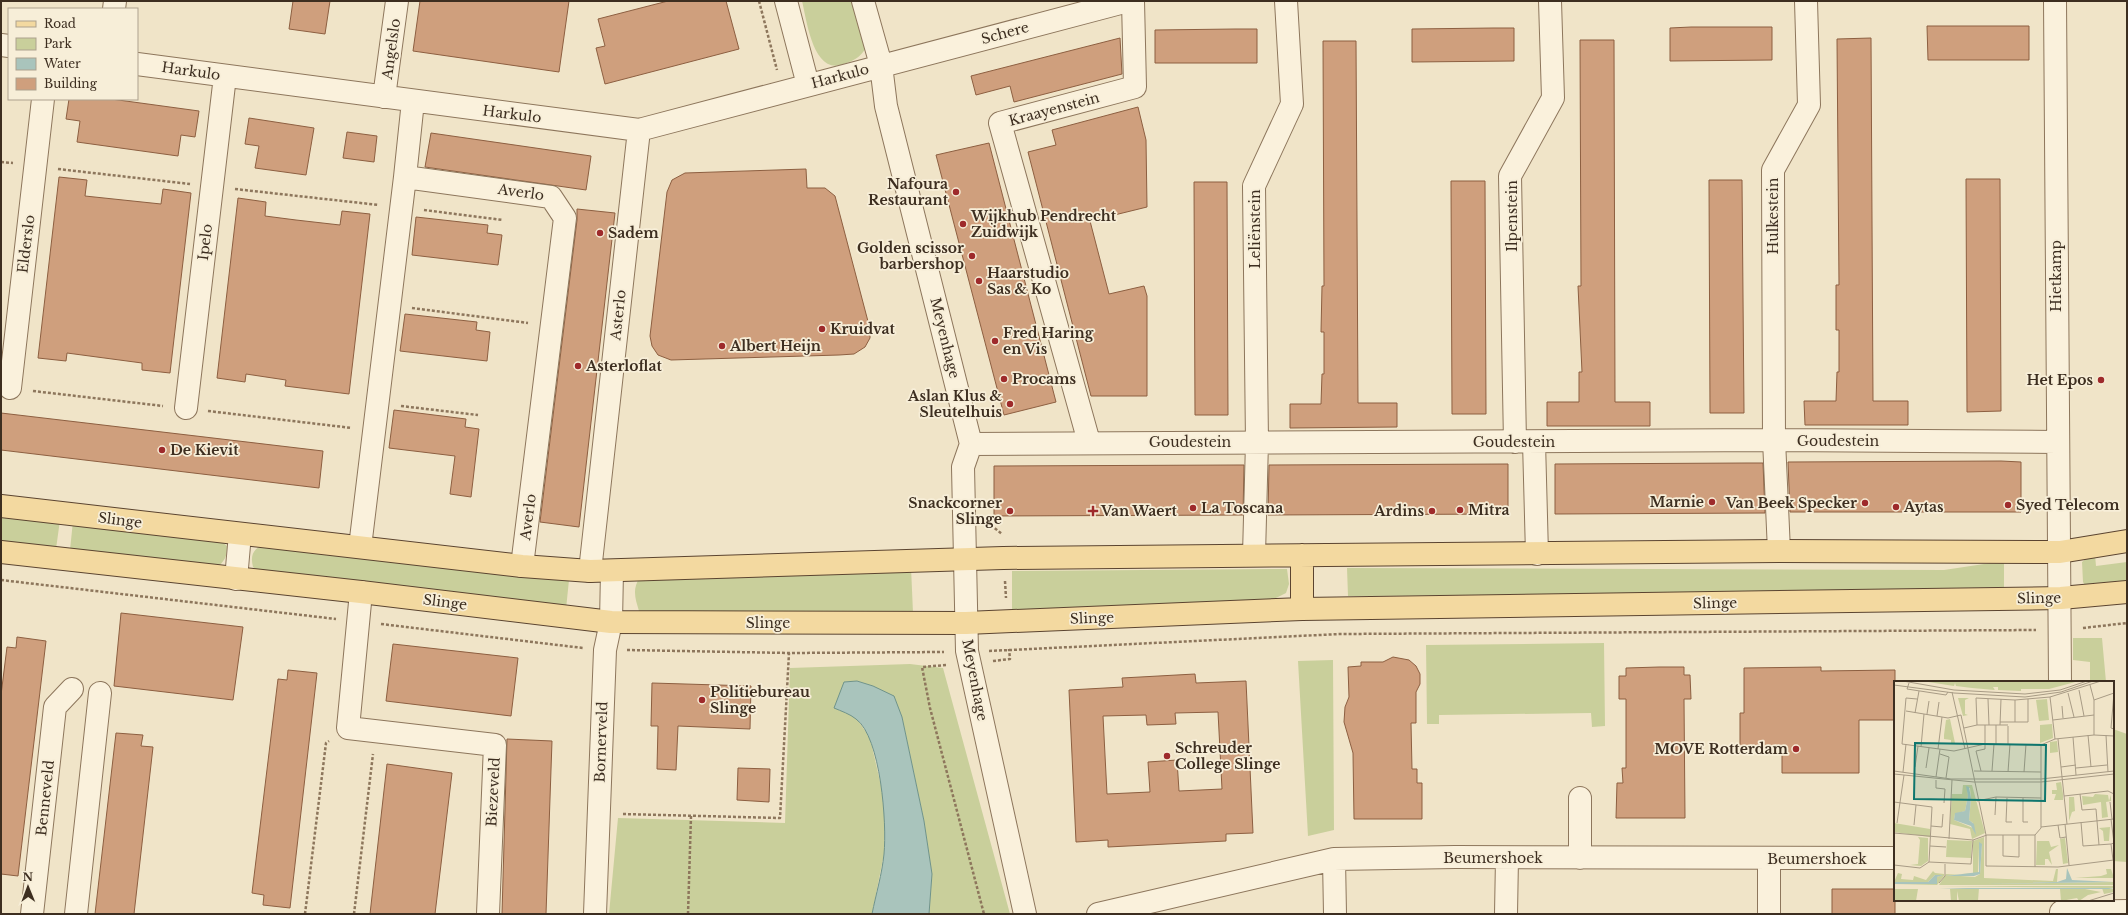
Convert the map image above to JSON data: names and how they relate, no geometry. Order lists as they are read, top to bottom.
{
  "streets": {
    "main road": ["Slinge"],
    "street": [
      "Schere",
      "Angelslo",
      "Harkulo",
      "Kraayenstein",
      "Averlo",
      "Ilpenstein",
      "Hulkestein",
      "Leliënstein",
      "Ipelo",
      "Elderslo",
      "Hietkamp",
      "Asterlo",
      "Meyenhage",
      "Goudestein",
      "Bornerveld",
      "Biezeveld",
      "Benneveld",
      "Beumershoek"
    ]
  },
  "crossings": [
    ["Schere", "Harkulo"],
    ["Schere", "Meyenhage"],
    ["Angelslo", "Harkulo"],
    ["Harkulo", "Ipelo"],
    ["Harkulo", "Asterlo"],
    ["Harkulo", "Meyenhage"],
    ["Kraayenstein", "Goudestein"],
    ["Averlo", "Slinge"],
    ["Ilpenstein", "Goudestein"],
    ["Hulkestein", "Goudestein"],
    ["Leliënstein", "Goudestein"],
    ["Hietkamp", "Goudestein"],
    ["Hietkamp", "Slinge"],
    ["Asterlo", "Slinge"],
    ["Meyenhage", "Goudestein"],
    ["Meyenhage", "Slinge"],
    ["Slinge", "Bornerveld"]
  ],
  "places": {
    "other": [
      "Nafoura Restaurant",
      "Wijkhub Pendrecht Zuidwijk",
      "Sadem",
      "Golden scissor barbershop",
      "Haarstudio Sas & Ko",
      "Kruidvat",
      "Fred Haring en Vis",
      "Albert Heijn",
      "Asterloflat",
      "Procams",
      "Het Epos",
      "Aslan Klus & Sleutelhuis",
      "De Kievit",
      "Marnie",
      "Van Beek Specker",
      "Syed Telecom",
      "Aytas",
      "La Toscana",
      "Mitra",
      "Snackcorner Slinge",
      "Ardins",
      "Politiebureau Slinge",
      "MOVE Rotterdam",
      "Schreuder College Slinge"
    ],
    "health": ["Van Waert"]
  },
  "legend": [
    "Road",
    "Park",
    "Water",
    "Building"
  ],
  "north": "top"
}
